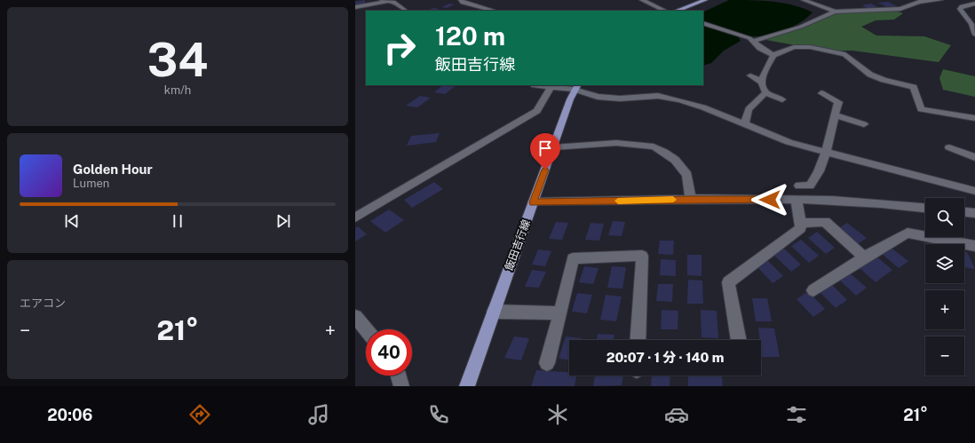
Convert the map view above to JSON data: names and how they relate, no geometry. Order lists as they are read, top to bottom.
{
  "streets": {
    "main road": ["飯田吉行線"]
  },
  "page": {
    "tile": [
      ["34", "km/h"],
      "エアコン"
    ],
    "turn": ["120 m", "飯田吉行線"],
    "song": ["Golden Hour", "Lumen"],
    "map_buttons": ["+", "−"],
    "heat": ["−", "21°", "+"],
    "limit": "40",
    "trip": "20:07 · 1 分 · 140 m",
    "tabs": ["20:06", "21°"]
  }
}
